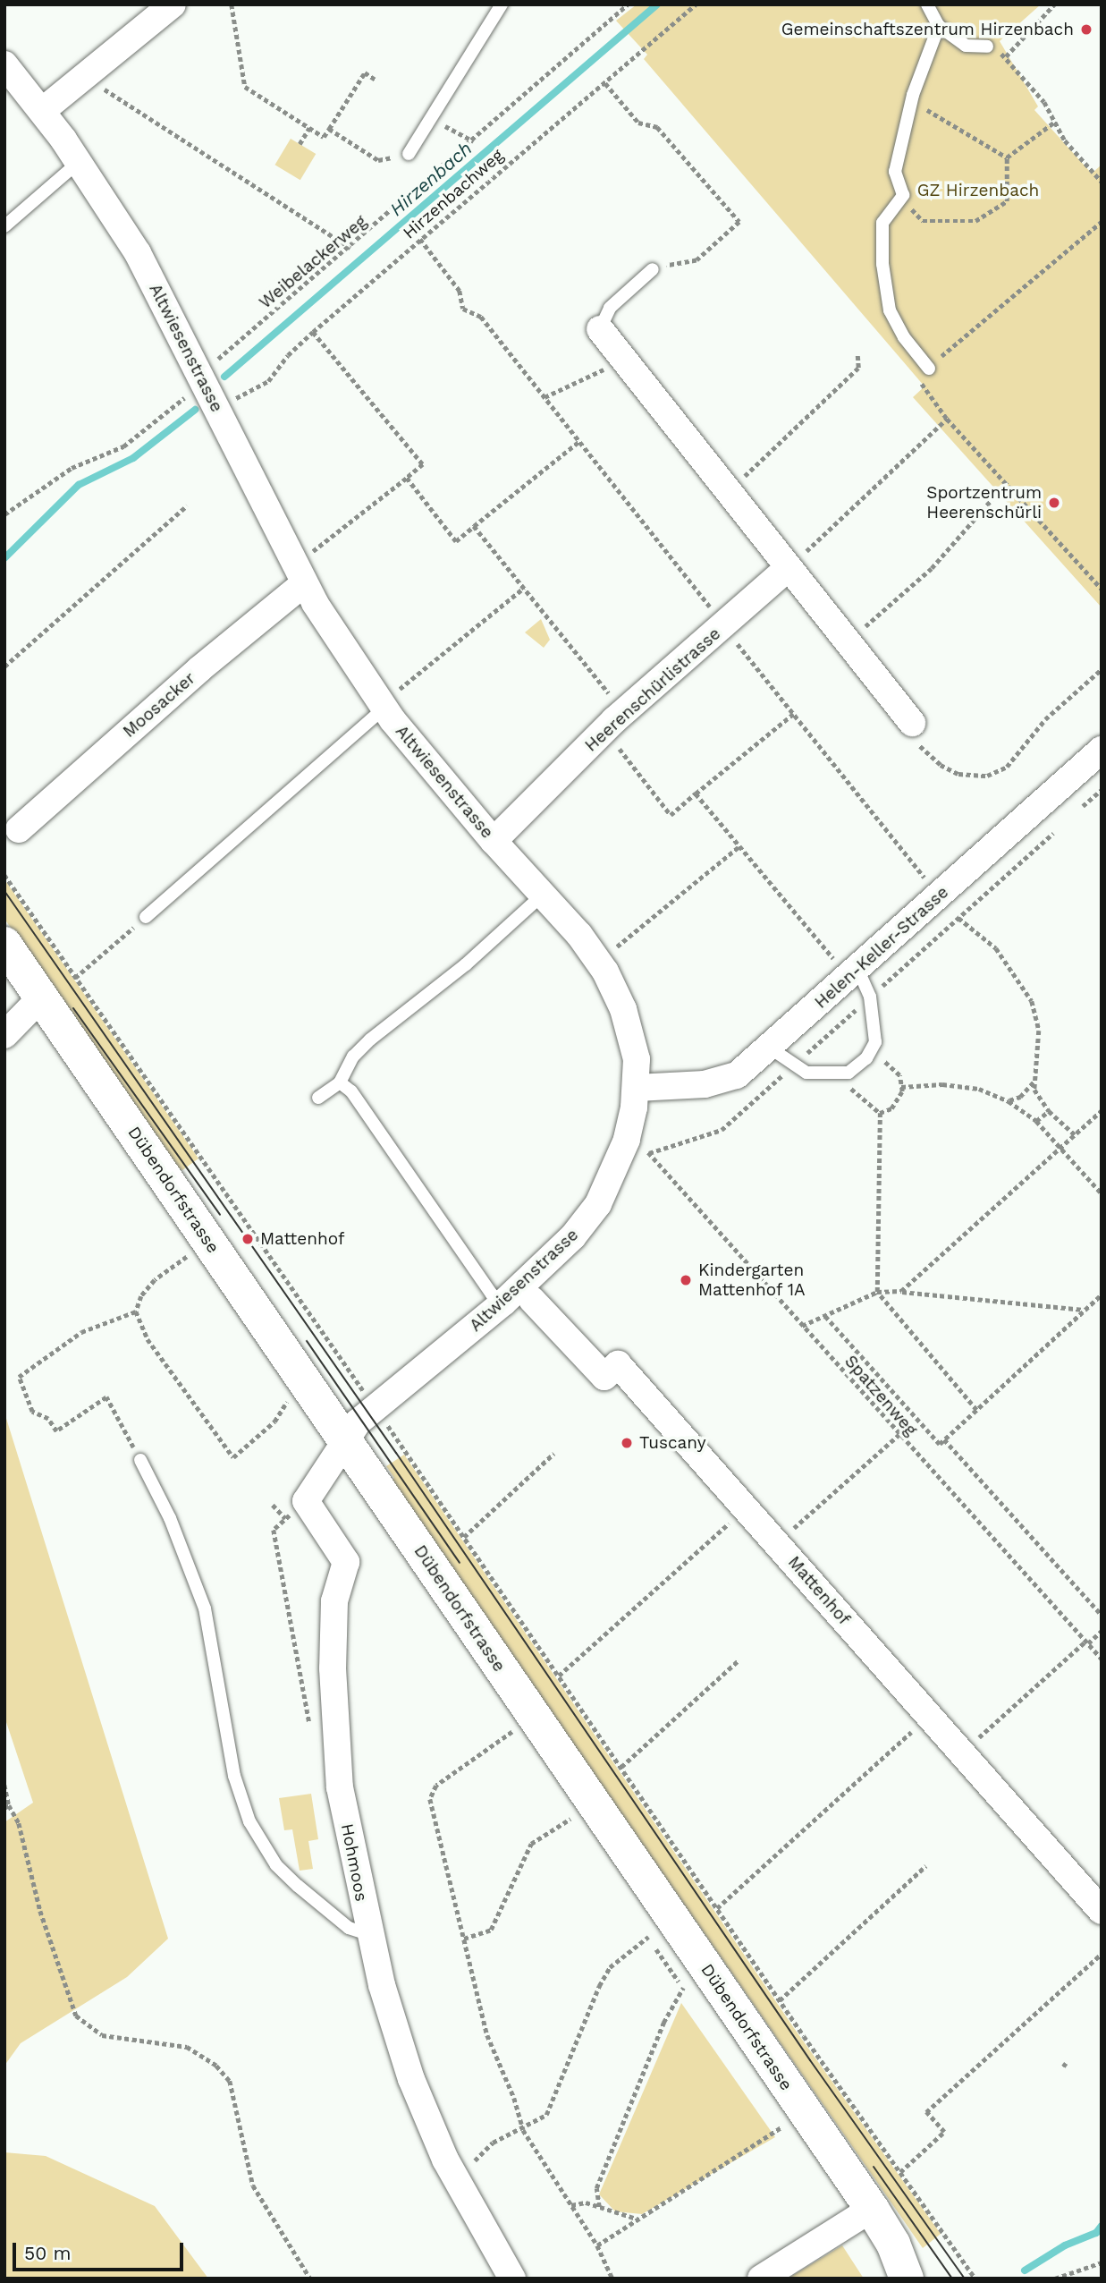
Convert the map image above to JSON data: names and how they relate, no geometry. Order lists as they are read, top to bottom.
{
  "streets": {
    "street": [
      "Altwiesenstrasse",
      "Heerenschürlistrasse",
      "Moosacker",
      "Helen-Keller-Strasse",
      "Dübendorfstrasse",
      "Mattenhof",
      "Hohmoos"
    ],
    "path": ["Hirzenbachweg", "Weibelackerweg", "Spatzenweg"]
  },
  "crossings": [
    ["Weibelackerweg", "Altwiesenstrasse"],
    ["Altwiesenstrasse", "Heerenschürlistrasse"],
    ["Altwiesenstrasse", "Moosacker"],
    ["Altwiesenstrasse", "Helen-Keller-Strasse"],
    ["Altwiesenstrasse", "Dübendorfstrasse"]
  ],
  "water": ["Hirzenbach"],
  "parks": ["GZ Hirzenbach"],
  "places": [
    "Gemeinschaftszentrum Hirzenbach",
    "Sportzentrum Heerenschürli",
    "Mattenhof",
    "Kindergarten Mattenhof 1A",
    "Tuscany"
  ],
  "scale_bar": "50 m"
}
